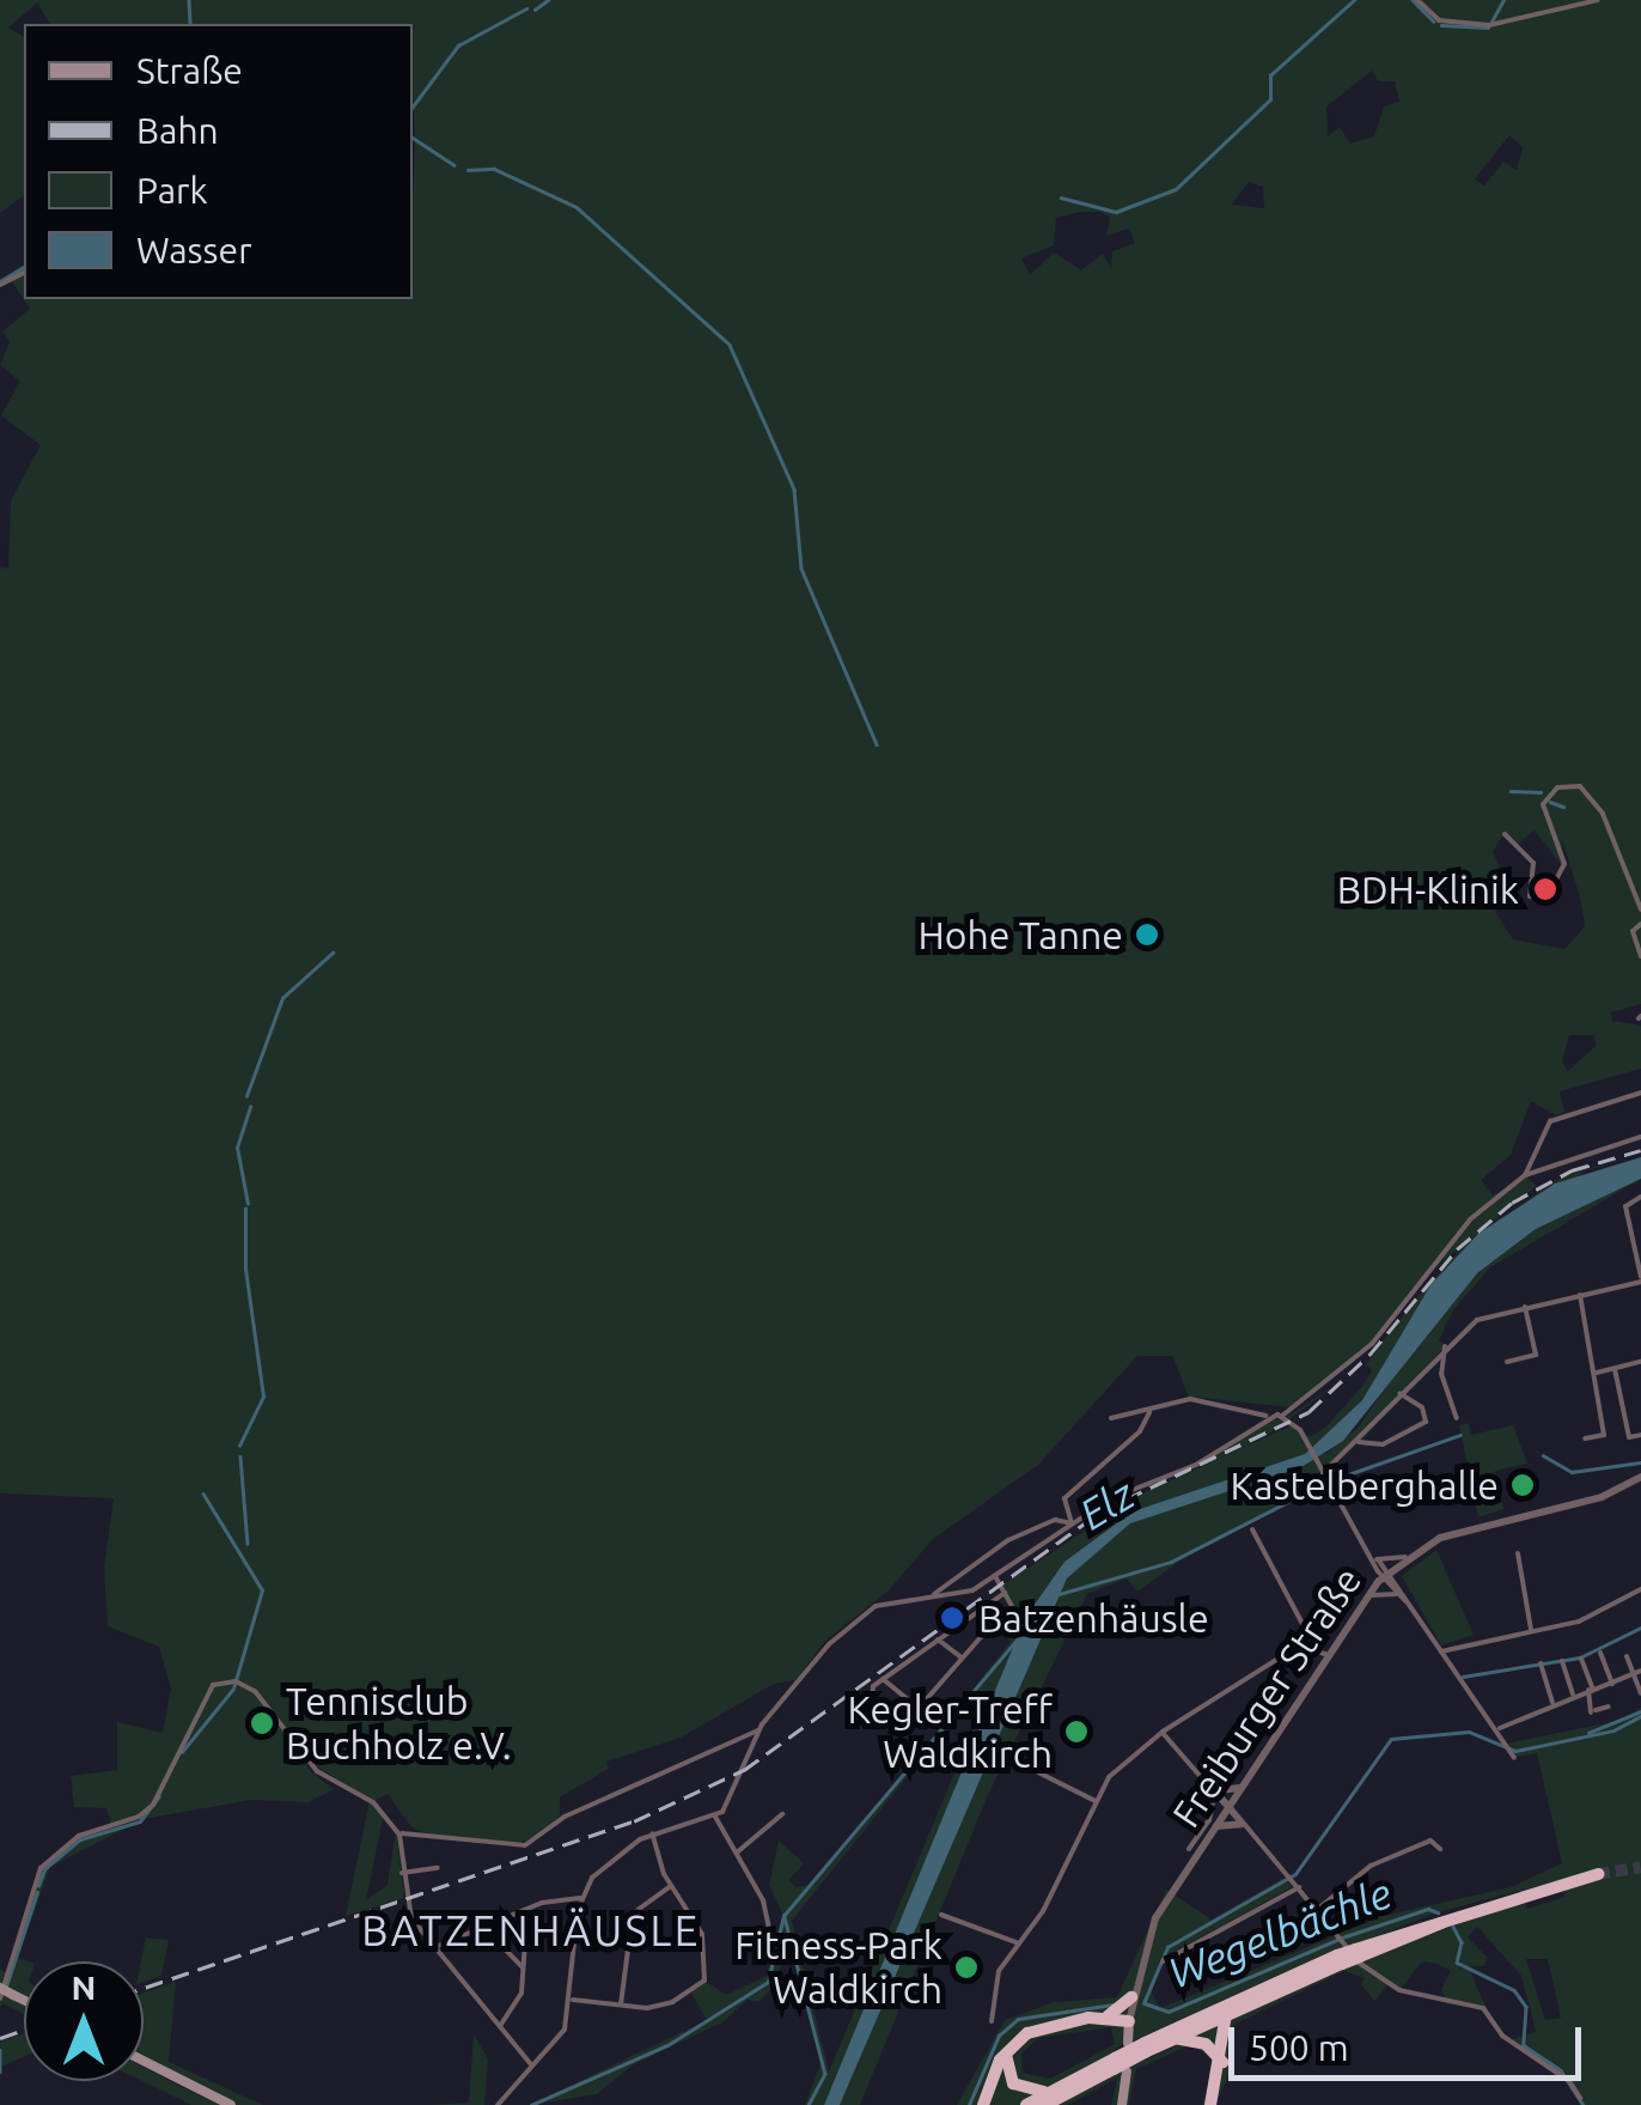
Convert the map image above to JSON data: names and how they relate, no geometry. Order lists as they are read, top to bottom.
{
  "streets": {
    "main road": ["Freiburger Straße"]
  },
  "districts": ["BATZENHÄUSLE"],
  "water": ["Elz", "Wegelbächle"],
  "places": [
    "BDH-Klinik",
    "Hohe Tanne",
    "Kastelberghalle",
    "Batzenhäusle",
    "Tennisclub Buchholz e.V.",
    "Kegler-Treff Waldkirch",
    "Fitness-Park Waldkirch"
  ],
  "legend": [
    "Straße",
    "Bahn",
    "Park",
    "Wasser"
  ],
  "scale_bar": "500 m",
  "north": "top"
}
